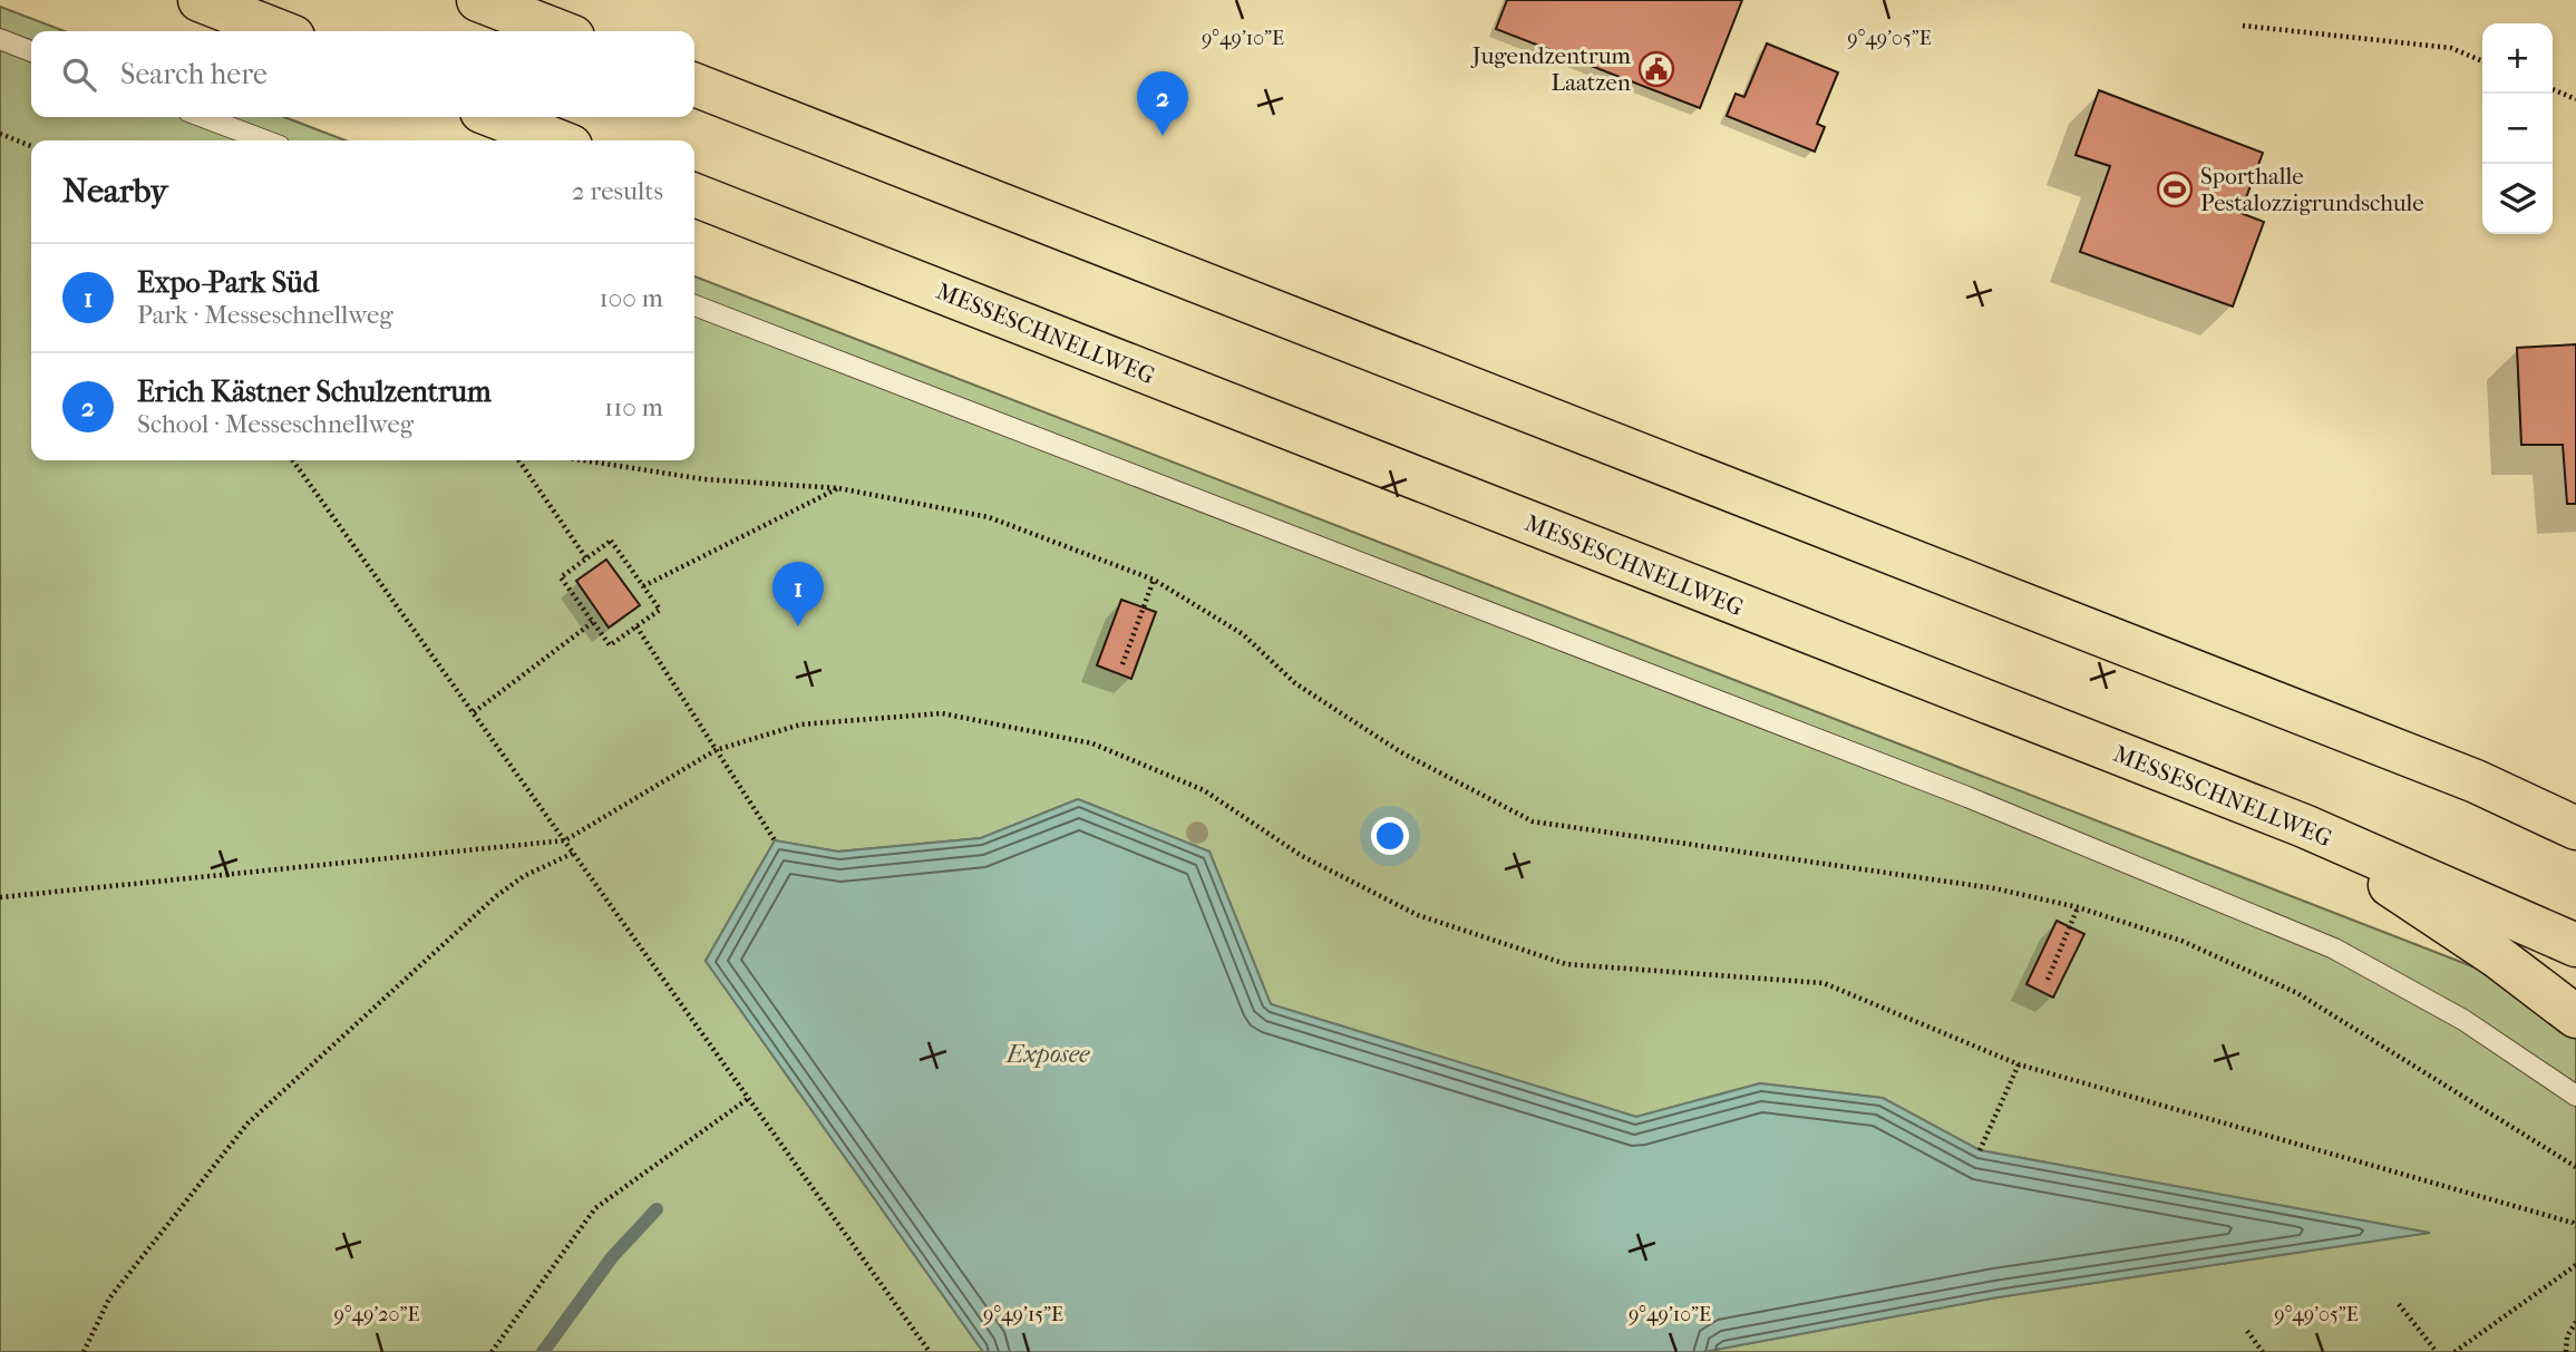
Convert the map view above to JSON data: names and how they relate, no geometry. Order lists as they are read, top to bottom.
{
  "streets": {
    "highway": ["MESSESCHNELLWEG"]
  },
  "water": ["Exposee"],
  "places": {
    "public building": ["Jugendzentrum Laatzen"],
    "sports": ["Sporthalle Pestalozzigrundschule"]
  },
  "page": {
    "map_buttons": ["+", "−"],
    "search": "Search here",
    "pins": ["2", "1"],
    "heading": ["Nearby", "2 results"],
    "list": [
      {
        "mark": "1",
        "name": "Expo-Park Süd",
        "note": "Park · Messeschnellweg",
        "value": "100 m"
      },
      {
        "mark": "2",
        "name": "Erich Kästner Schulzentrum",
        "note": "School · Messeschnellweg",
        "value": "110 m"
      }
    ]
  },
  "coordinates": [
    "9°49'10\"E",
    "9°49'05\"E",
    "9°49'20\"E",
    "9°49'15\"E"
  ]
}
